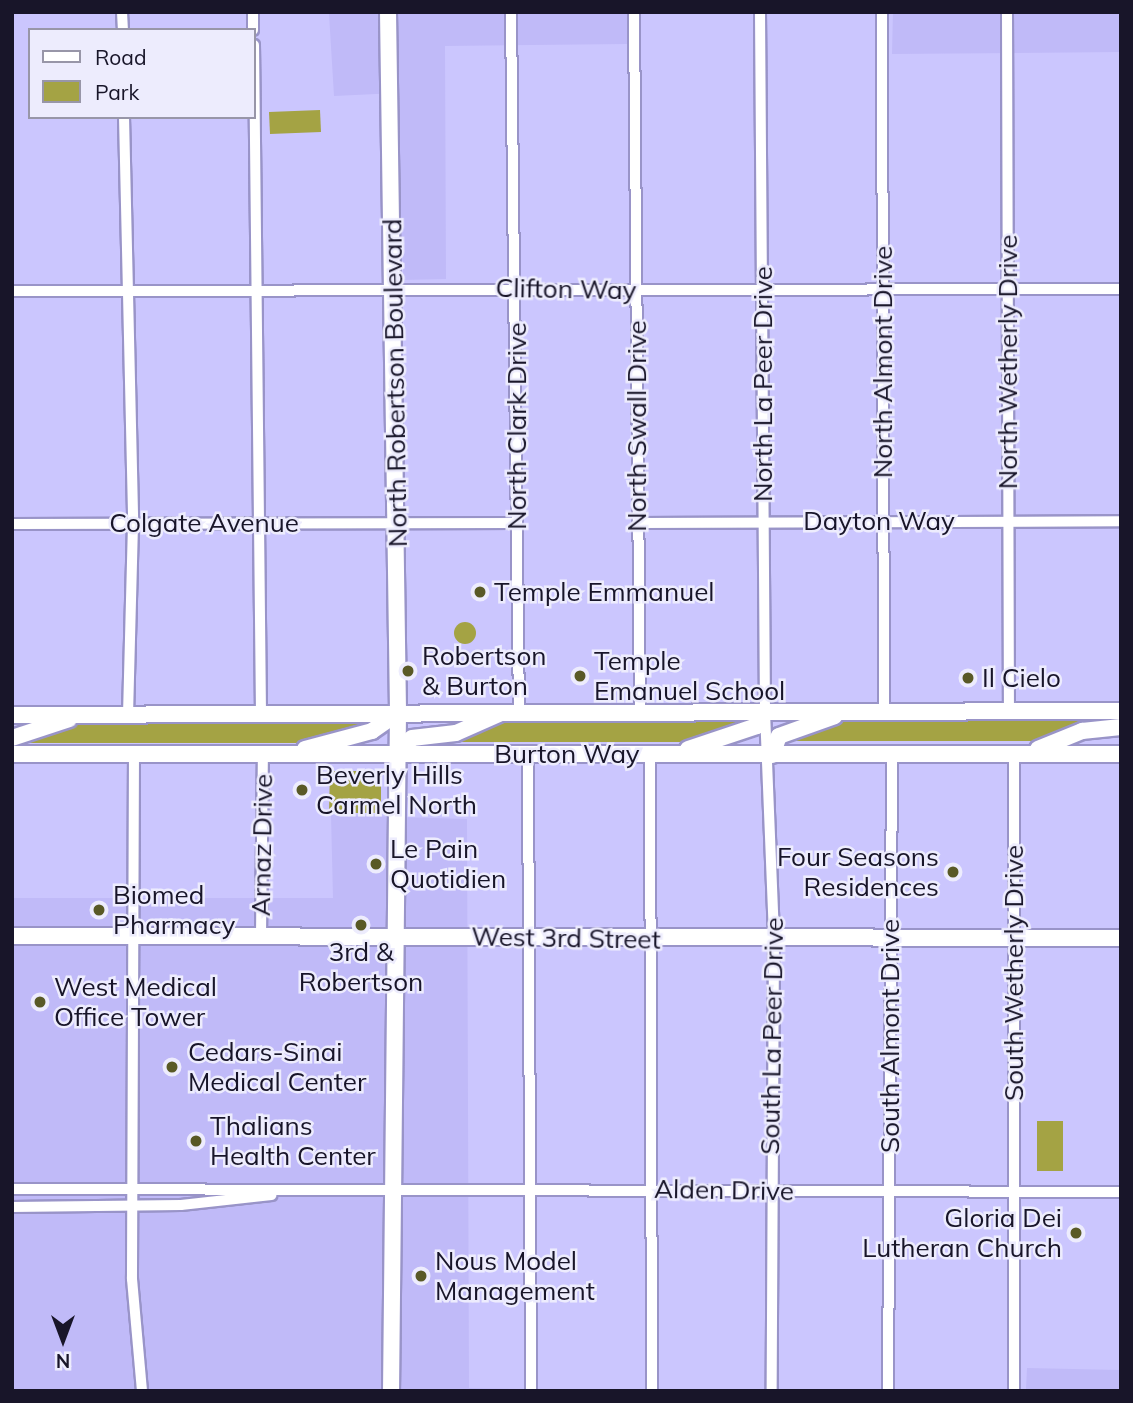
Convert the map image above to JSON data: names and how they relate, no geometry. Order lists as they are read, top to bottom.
{
  "streets": {
    "main road": ["North Robertson Boulevard", "Burton Way", "West 3rd Street"],
    "street": [
      "Clifton Way",
      "North Almont Drive",
      "North Wetherly Drive",
      "North La Peer Drive",
      "North Clark Drive",
      "North Swall Drive",
      "Dayton Way",
      "Colgate Avenue",
      "Arnaz Drive",
      "South Wetherly Drive",
      "South La Peer Drive",
      "South Almont Drive",
      "Alden Drive"
    ]
  },
  "crossings": [
    ["Clifton Way", "North Almont Drive"],
    ["Clifton Way", "North Wetherly Drive"],
    ["Clifton Way", "North Robertson Boulevard"],
    ["Clifton Way", "North La Peer Drive"],
    ["Clifton Way", "North Clark Drive"],
    ["Clifton Way", "North Swall Drive"],
    ["North Almont Drive", "Dayton Way"],
    ["North Almont Drive", "Burton Way"],
    ["North Wetherly Drive", "Dayton Way"],
    ["North Wetherly Drive", "Burton Way"],
    ["North Robertson Boulevard", "Colgate Avenue"],
    ["North Robertson Boulevard", "Burton Way"],
    ["North Robertson Boulevard", "West 3rd Street"],
    ["North Robertson Boulevard", "Alden Drive"],
    ["North La Peer Drive", "Dayton Way"],
    ["North La Peer Drive", "Burton Way"],
    ["North La Peer Drive", "South La Peer Drive"],
    ["North Clark Drive", "Burton Way"],
    ["North Swall Drive", "Dayton Way"],
    ["North Swall Drive", "Burton Way"],
    ["Burton Way", "Arnaz Drive"],
    ["Burton Way", "South Wetherly Drive"],
    ["Burton Way", "South La Peer Drive"],
    ["Burton Way", "South Almont Drive"],
    ["Arnaz Drive", "West 3rd Street"],
    ["West 3rd Street", "South Wetherly Drive"],
    ["West 3rd Street", "South La Peer Drive"],
    ["West 3rd Street", "South Almont Drive"],
    ["South Wetherly Drive", "Alden Drive"],
    ["South La Peer Drive", "Alden Drive"],
    ["South Almont Drive", "Alden Drive"]
  ],
  "places": [
    "Temple Emmanuel",
    "Robertson & Burton",
    "Temple Emanuel School",
    "Il Cielo",
    "Beverly Hills Carmel North",
    "Le Pain Quotidien",
    "Four Seasons Residences",
    "Biomed Pharmacy",
    "3rd & Robertson",
    "West Medical Office Tower",
    "Cedars-Sinai Medical Center",
    "Thalians Health Center",
    "Gloria Dei Lutheran Church",
    "Nous Model Management"
  ],
  "legend": ["Road", "Park"],
  "north": "bottom"
}
